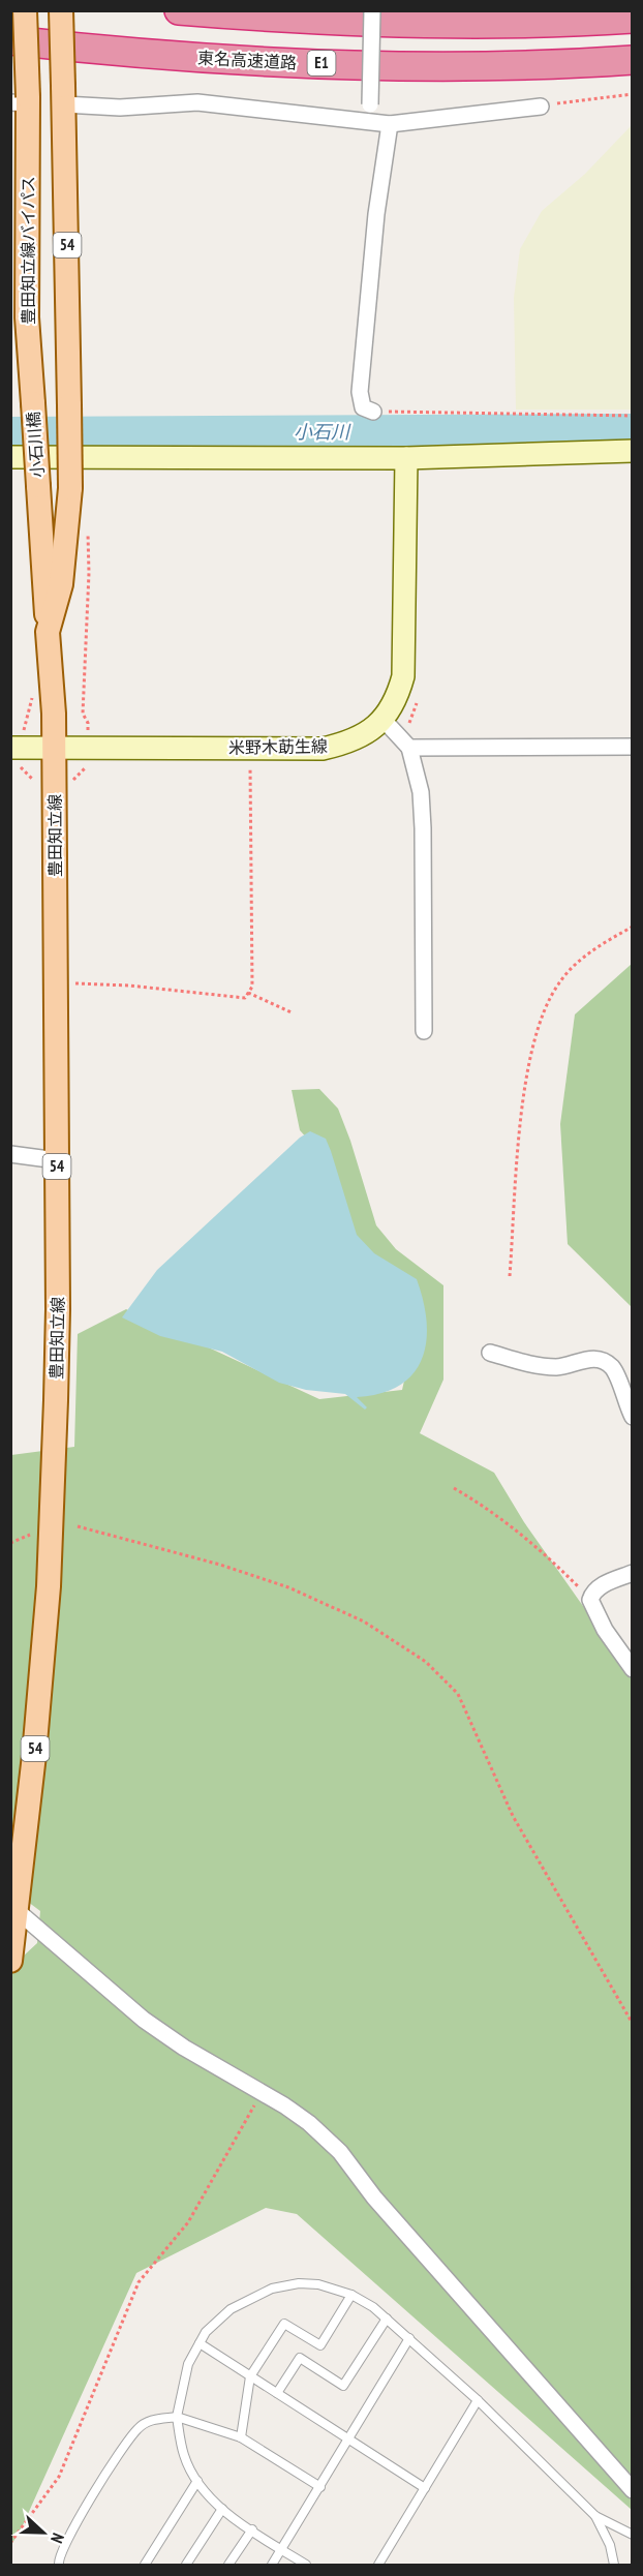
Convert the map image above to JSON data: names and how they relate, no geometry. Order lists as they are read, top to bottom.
{
  "streets": {
    "highway": ["東名高速道路", "E1"],
    "main road": [
      "54",
      "豊田知立線バイパス",
      "小石川橋",
      "米野木莇生線",
      "豊田知立線"
    ]
  },
  "crossings": [
    ["54", "豊田知立線バイパス"],
    ["54", "小石川橋"],
    ["豊田知立線バイパス", "小石川橋"],
    ["小石川橋", "豊田知立線"],
    ["米野木莇生線", "豊田知立線"]
  ],
  "water": ["小石川"],
  "north": "right"
}
